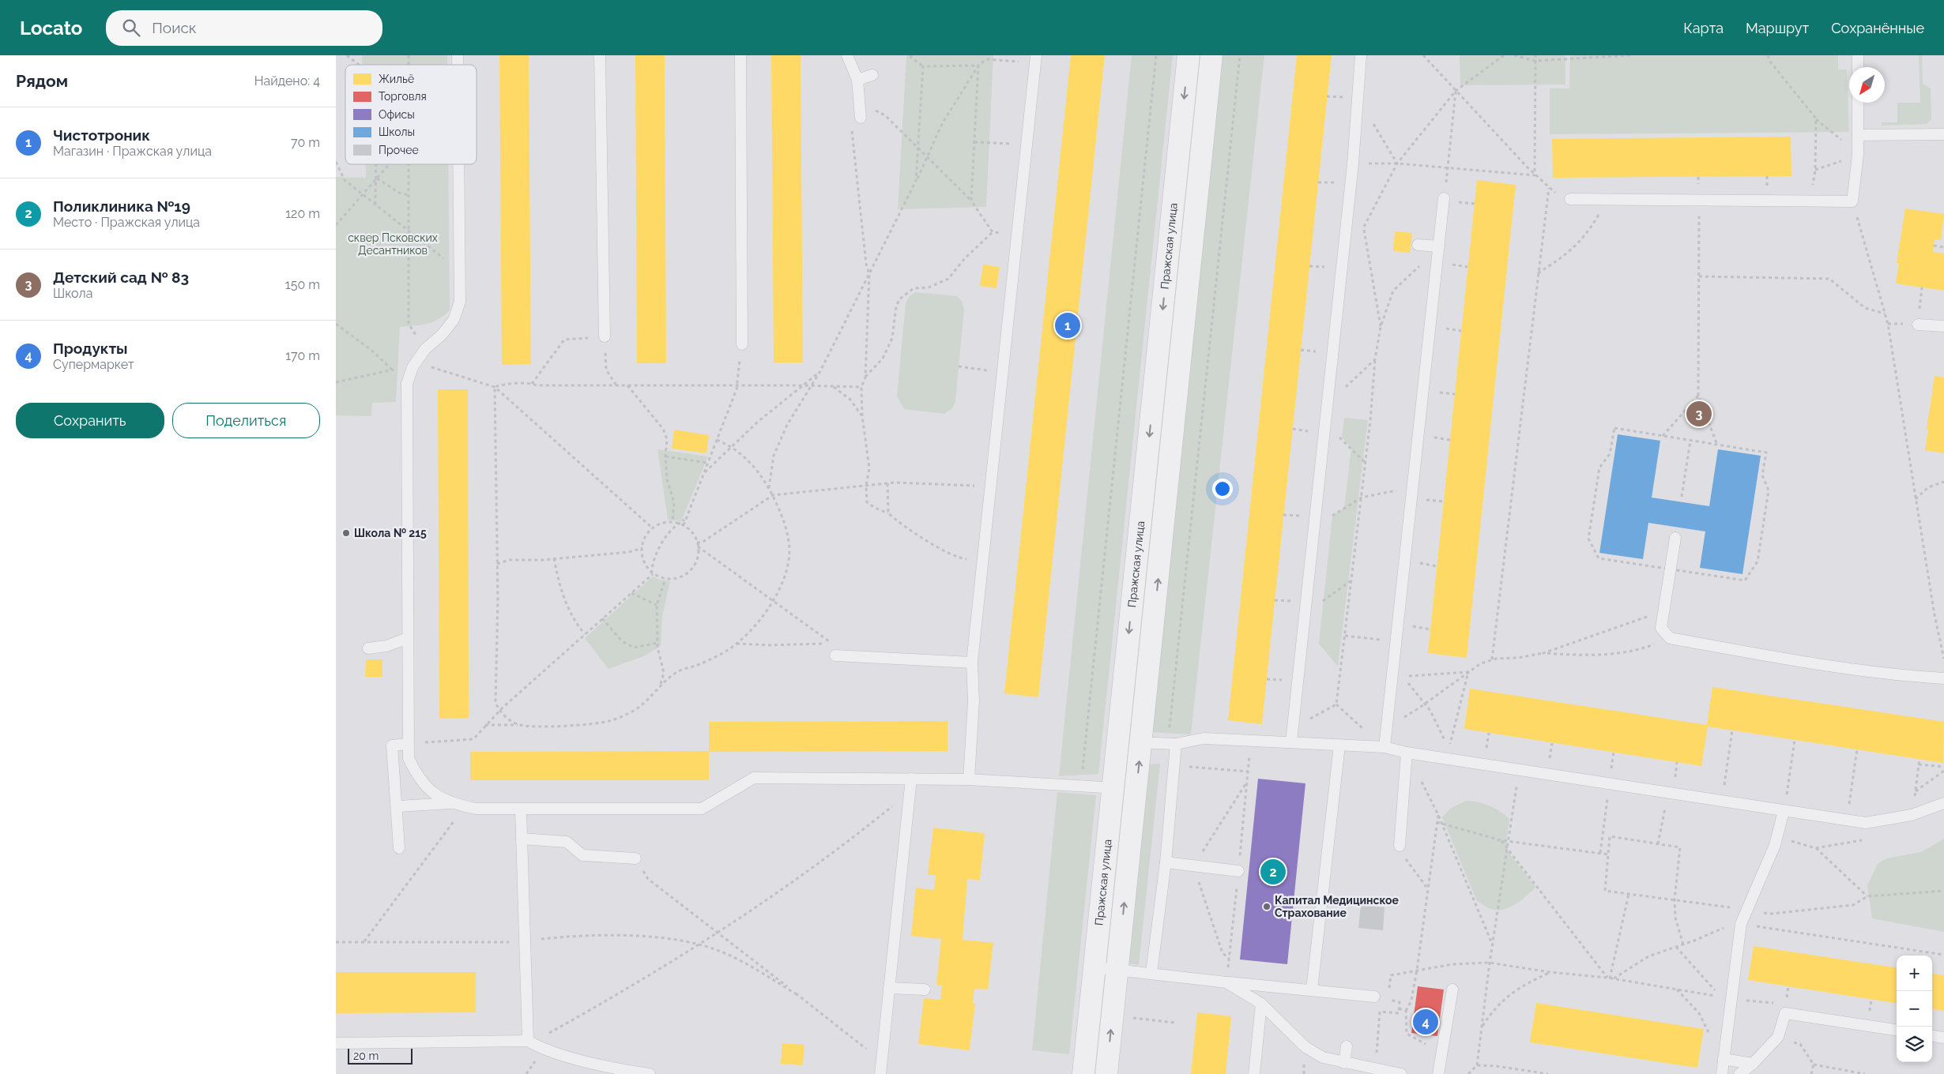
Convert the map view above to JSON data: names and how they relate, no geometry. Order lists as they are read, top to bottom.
{
  "streets": {
    "street": ["Пражская улица"]
  },
  "parks": ["сквер Псковских Десантников"],
  "places": ["Школа № 215", "Капитал Медицинское Страхование"],
  "legend": [
    "Жильё",
    "Торговля",
    "Офисы",
    "Школы",
    "Прочее"
  ],
  "scale_bar": "20 m",
  "north": "bottom left",
  "page": {
    "header": "Locato",
    "search": "Поиск",
    "nav": ["Карта", "Маршрут", "Сохранённые"],
    "heading": ["Рядом", "Найдено: 4"],
    "list": [
      {
        "mark": "1",
        "name": "Чистотроник",
        "note": "Магазин · Пражская улица",
        "value": "70 m"
      },
      {
        "mark": "2",
        "name": "Поликлиника №19",
        "note": "Место · Пражская улица",
        "value": "120 m"
      },
      {
        "mark": "3",
        "name": "Детский сад № 83",
        "note": "Школа",
        "value": "150 m"
      },
      {
        "mark": "4",
        "name": "Продукты",
        "note": "Супермаркет",
        "value": "170 m"
      }
    ],
    "pins": [
      "1",
      "3",
      "2",
      "4"
    ],
    "buttons": ["Сохранить", "Поделиться"],
    "map_buttons": ["+", "−"],
    "scale": "20 m"
  }
}
